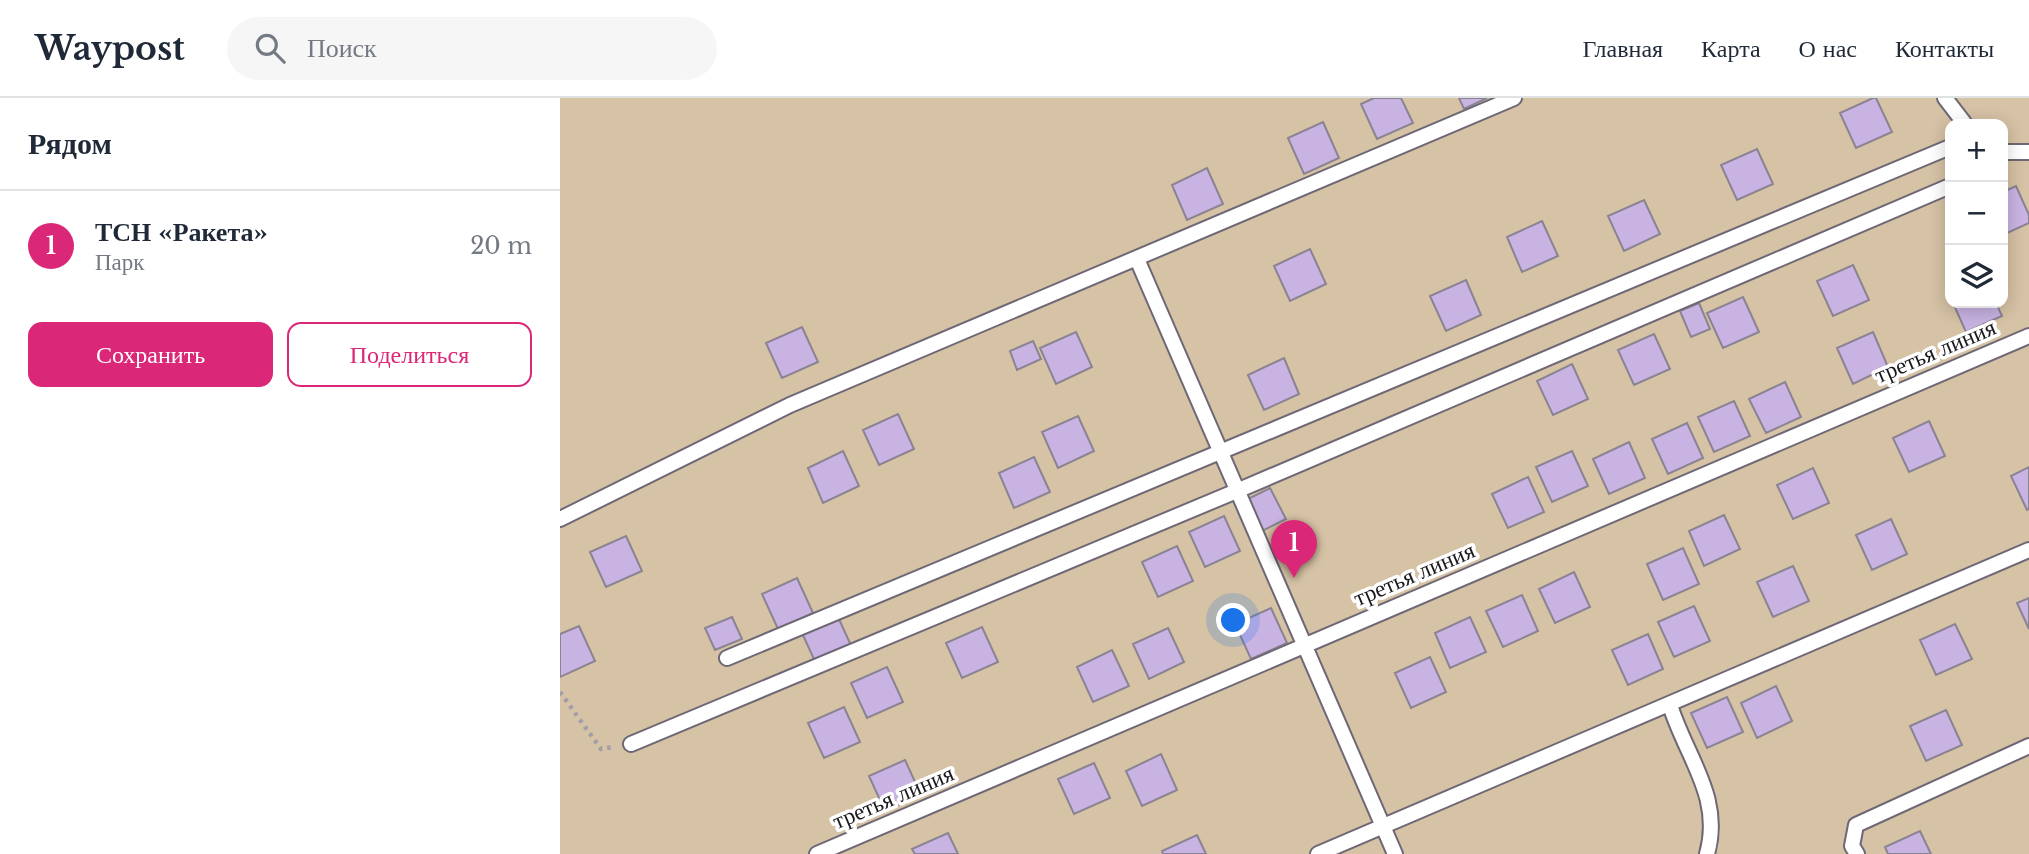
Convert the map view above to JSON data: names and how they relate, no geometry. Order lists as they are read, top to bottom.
{
  "streets": {
    "lane": ["третья линия"]
  },
  "page": {
    "header": "Waypost",
    "search": "Поиск",
    "nav": [
      "Главная",
      "Карта",
      "О нас",
      "Контакты"
    ],
    "heading": "Рядом",
    "map_buttons": ["+", "−"],
    "list": [
      {
        "mark": "1",
        "name": "ТСН «Ракета»",
        "note": "Парк",
        "value": "20 m"
      }
    ],
    "buttons": ["Сохранить", "Поделиться"],
    "pins": "1"
  }
}
